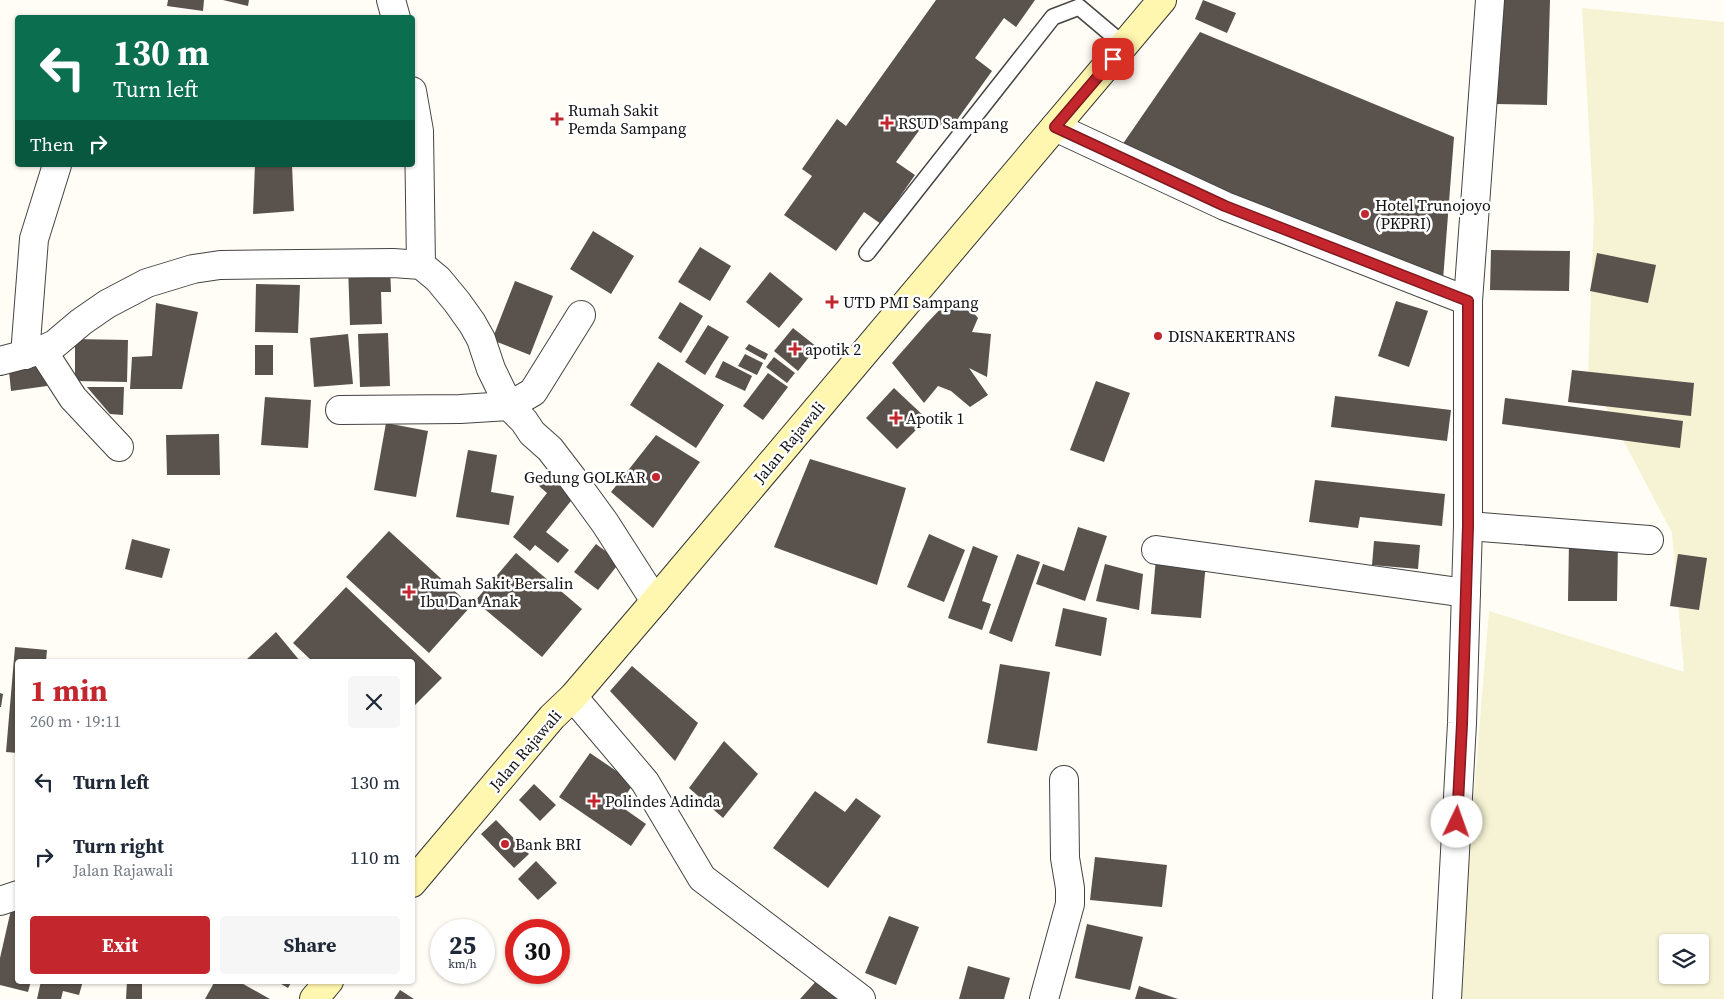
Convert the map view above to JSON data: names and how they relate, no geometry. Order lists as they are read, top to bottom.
{
  "streets": {
    "street": ["Jalan Rajawali"]
  },
  "places": {
    "health": [
      "Rumah Sakit Pemda Sampang",
      "RSUD Sampang",
      "UTD PMI Sampang",
      "apotik 2",
      "Apotik 1",
      "Rumah Sakit Bersalin Ibu Dan Anak",
      "Polindes Adinda"
    ],
    "other": [
      "Hotel Trunojoyo (PKPRI)",
      "DISNAKERTRANS",
      "Gedung GOLKAR",
      "Bank BRI"
    ]
  },
  "page": {
    "turn": ["130 m", "Turn left"],
    "then": "Then",
    "heading": ["1 min", "260 m · 19:11"],
    "list": [
      {
        "name": "Turn left",
        "value": "130 m"
      },
      {
        "name": "Turn right",
        "note": "Jalan Rajawali",
        "value": "110 m"
      }
    ],
    "buttons": ["Exit", "Share"],
    "speed": "25 km/h",
    "limit": "30"
  }
}
